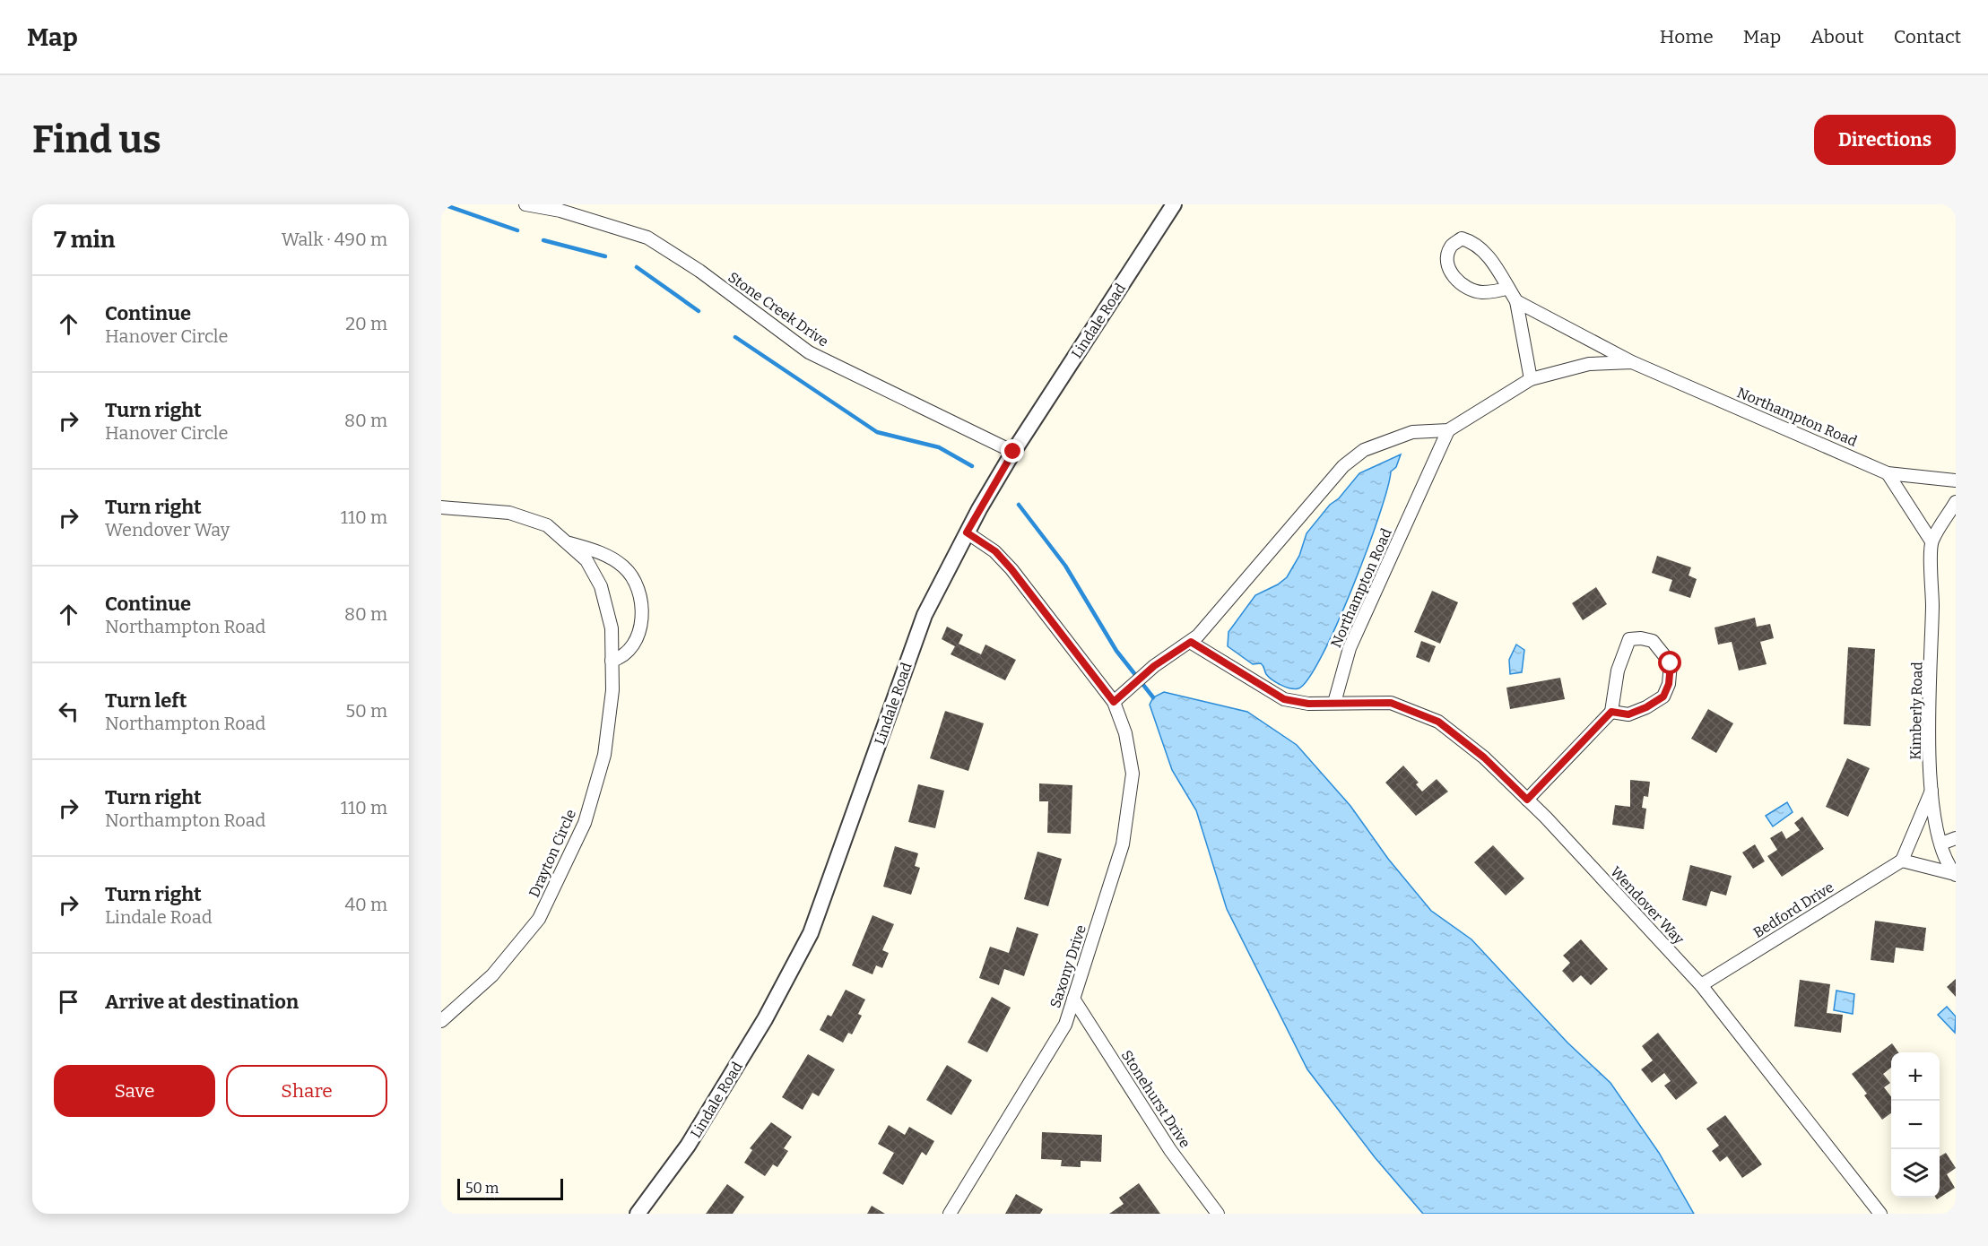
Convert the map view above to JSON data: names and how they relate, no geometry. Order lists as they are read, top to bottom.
{
  "streets": {
    "street": [
      "Stone Creek Drive",
      "Lindale Road",
      "Northampton Road",
      "Kimberly Road",
      "Drayton Circle",
      "Wendover Way",
      "Bedford Drive",
      "Saxony Drive",
      "Stonehurst Drive"
    ]
  },
  "crossings": [
    ["Stone Creek Drive", "Lindale Road"],
    ["Northampton Road", "Wendover Way"],
    ["Northampton Road", "Saxony Drive"],
    ["Wendover Way", "Bedford Drive"],
    ["Saxony Drive", "Stonehurst Drive"]
  ],
  "scale_bar": "50 m",
  "page": {
    "header": "Map",
    "nav": [
      "Home",
      "Map",
      "About",
      "Contact"
    ],
    "buttons": [
      "Directions",
      ["Save", "Share"]
    ],
    "title": "Find us",
    "heading": ["7 min", "Walk · 490 m"],
    "list": [
      ["Continue", "Hanover Circle", "20 m"],
      ["Turn right", "Hanover Circle", "80 m"],
      ["Turn right", "Wendover Way", "110 m"],
      ["Continue", "Northampton Road", "80 m"],
      ["Turn left", "Northampton Road", "50 m"],
      ["Turn right", "Northampton Road", "110 m"],
      ["Turn right", "Lindale Road", "40 m"],
      "Arrive at destination"
    ],
    "map_buttons": ["+", "−"],
    "scale": "50 m"
  }
}
